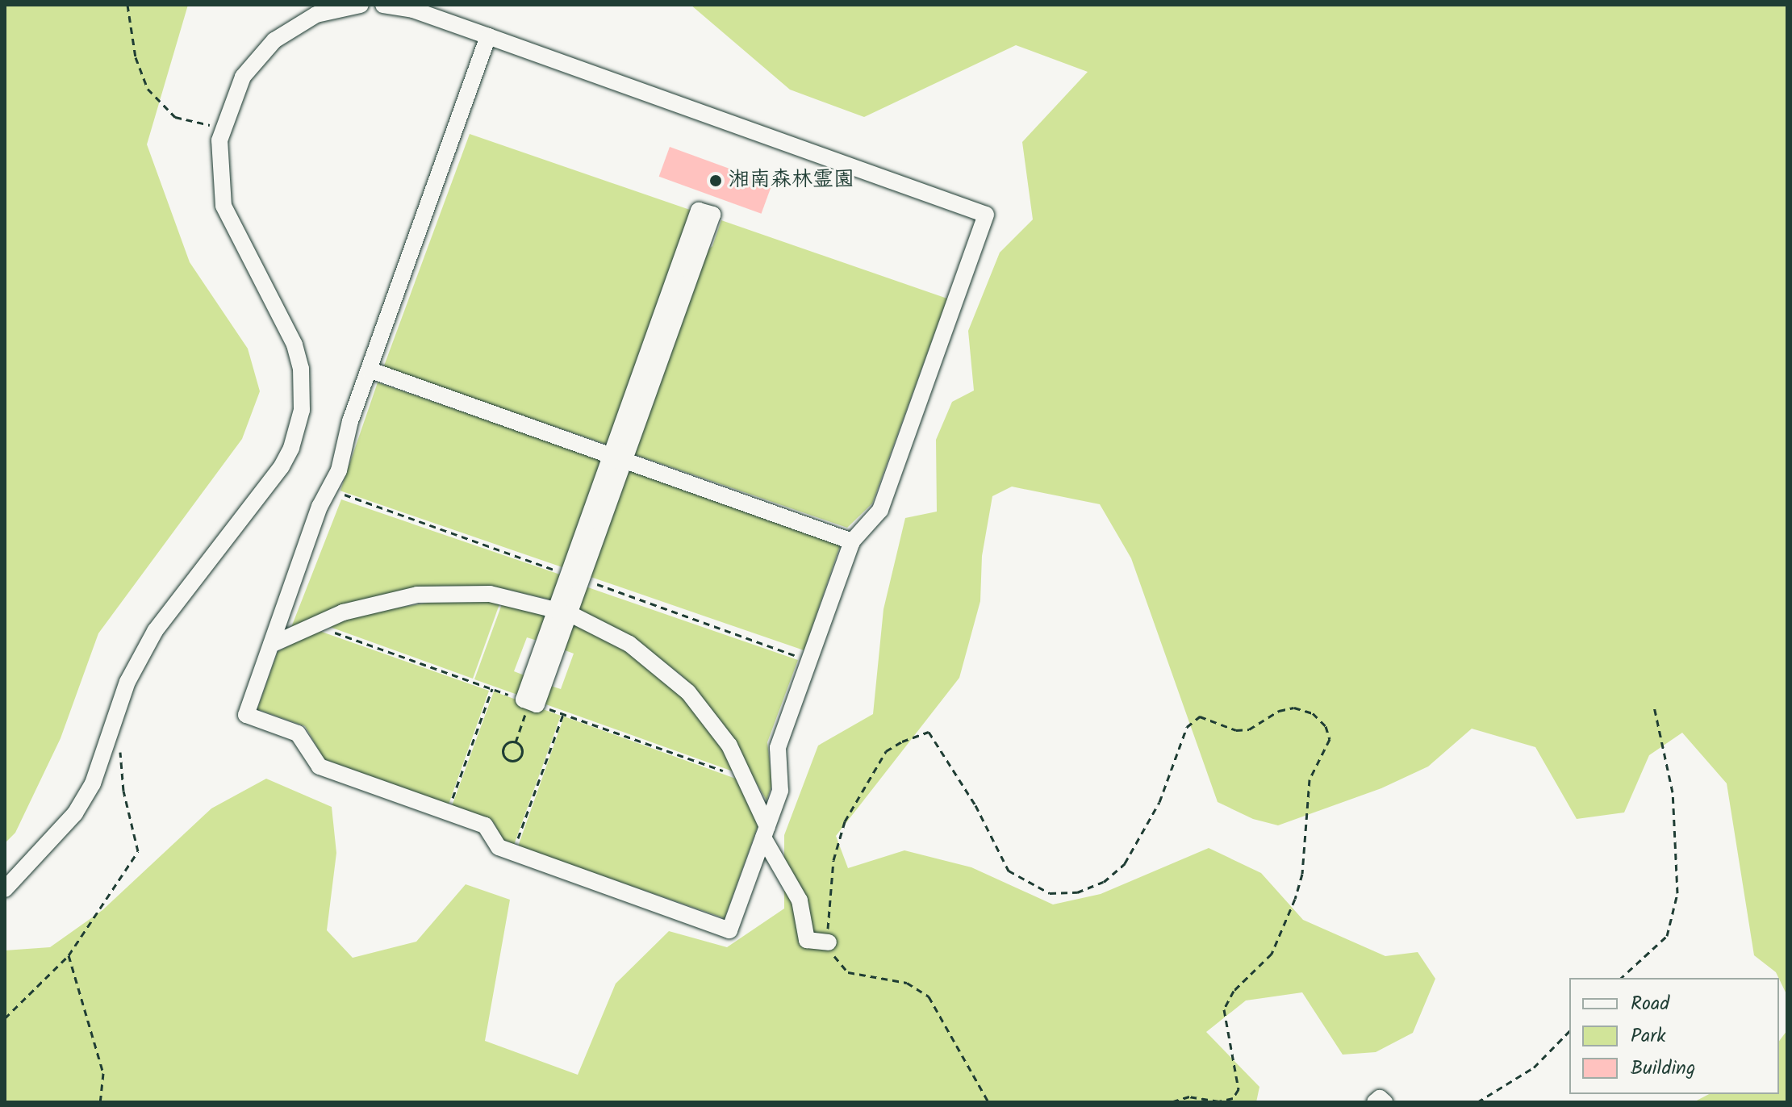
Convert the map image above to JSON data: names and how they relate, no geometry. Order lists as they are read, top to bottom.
{
  "places": ["湘南森林霊園"],
  "legend": ["Road", "Park", "Building"]
}
